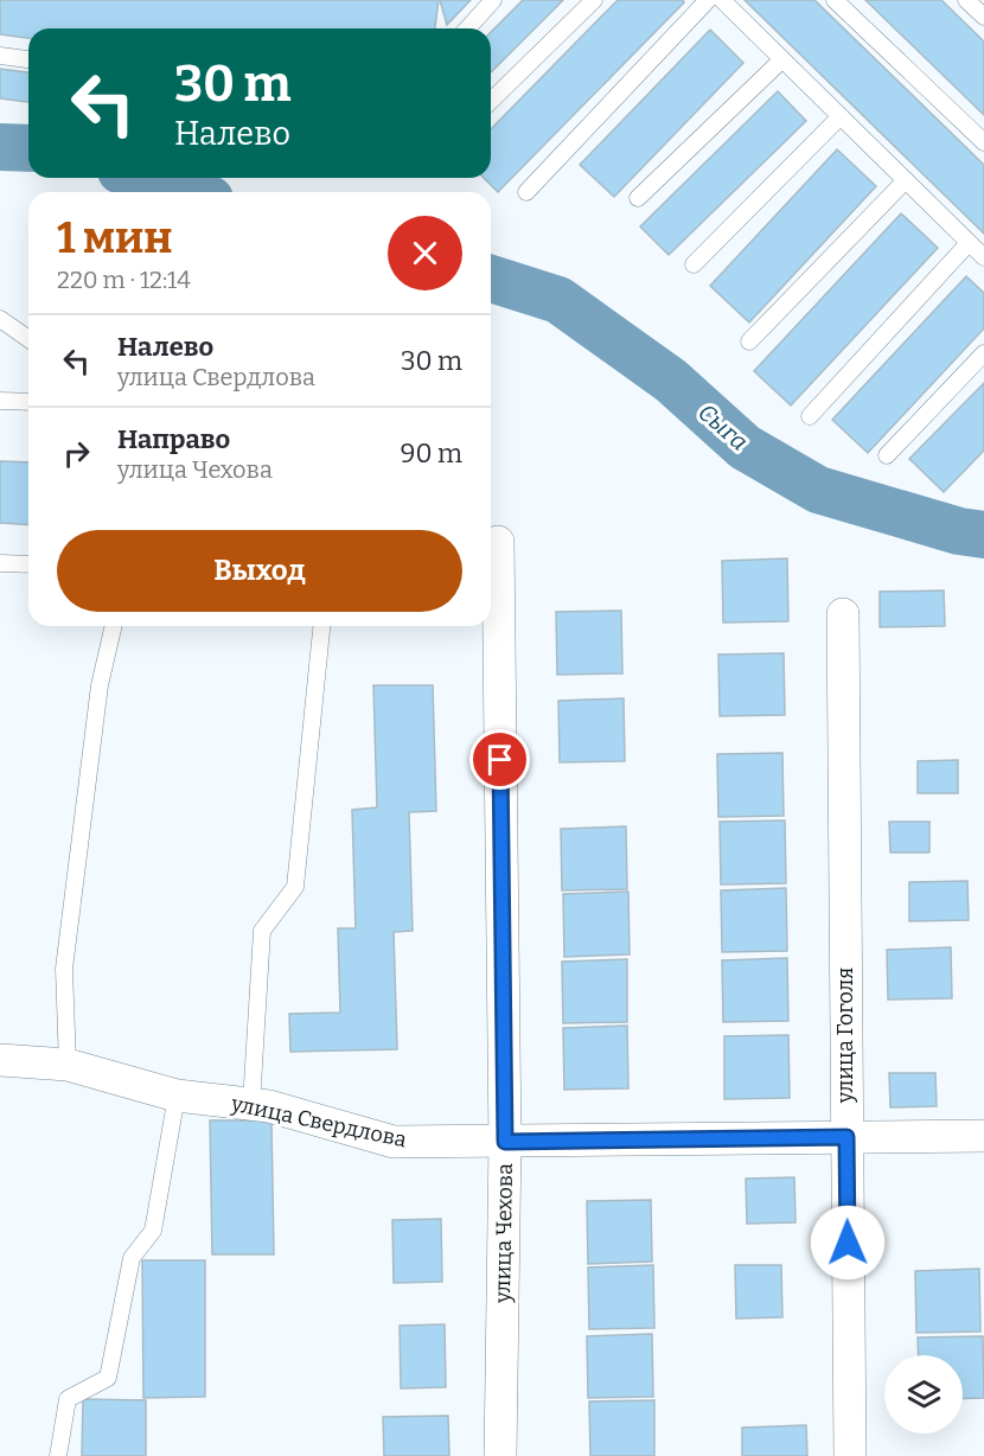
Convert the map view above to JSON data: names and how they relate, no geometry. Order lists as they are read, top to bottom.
{
  "streets": {
    "street": ["улица Гоголя", "улица Свердлова", "улица Чехова"]
  },
  "crossings": [
    ["улица Гоголя", "улица Свердлова"],
    ["улица Свердлова", "улица Чехова"]
  ],
  "water": ["Сыга"],
  "page": {
    "turn": ["30 m", "Налево"],
    "heading": ["1 мин", "220 m · 12:14"],
    "list": [
      {
        "name": "Налево",
        "note": "улица Свердлова",
        "value": "30 m"
      },
      {
        "name": "Направо",
        "note": "улица Чехова",
        "value": "90 m"
      }
    ],
    "buttons": "Выход"
  }
}
